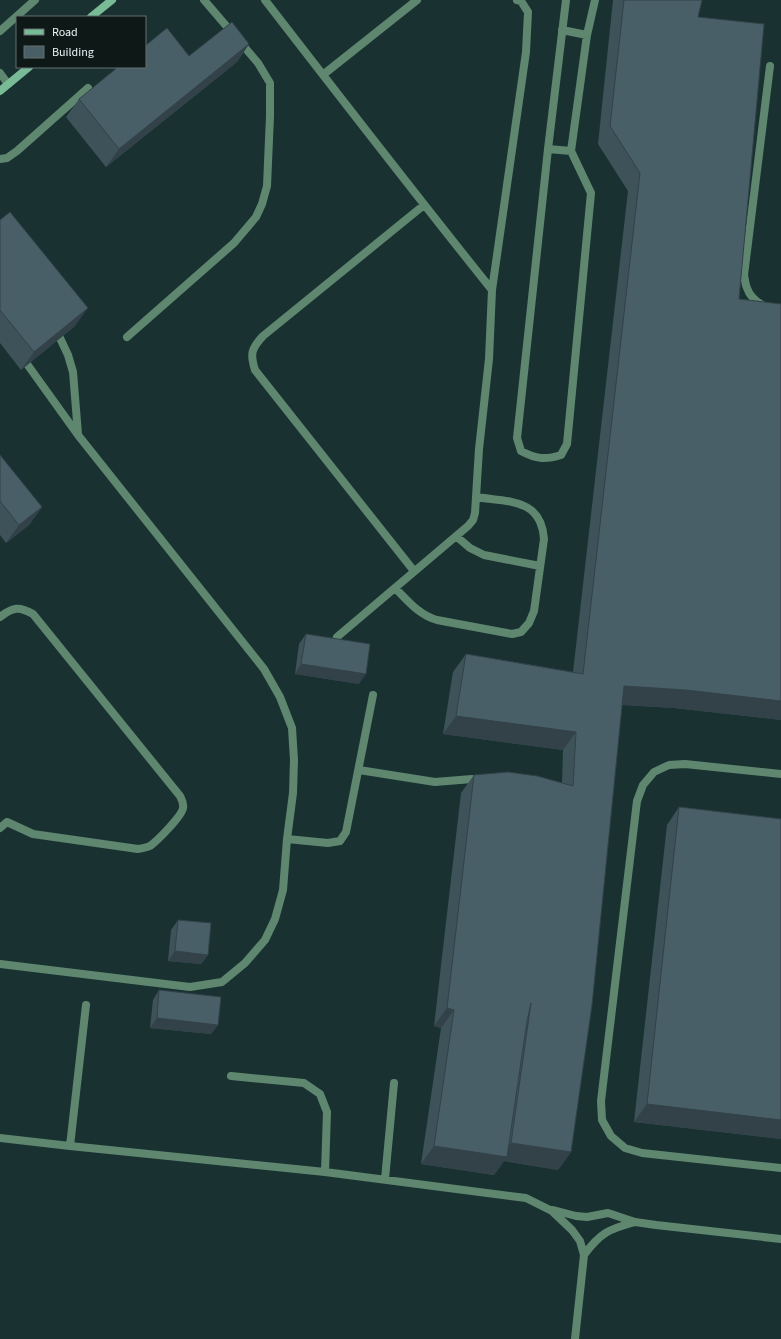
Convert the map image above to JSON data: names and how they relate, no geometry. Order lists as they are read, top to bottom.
{
  "legend": ["Road", "Building"]
}
